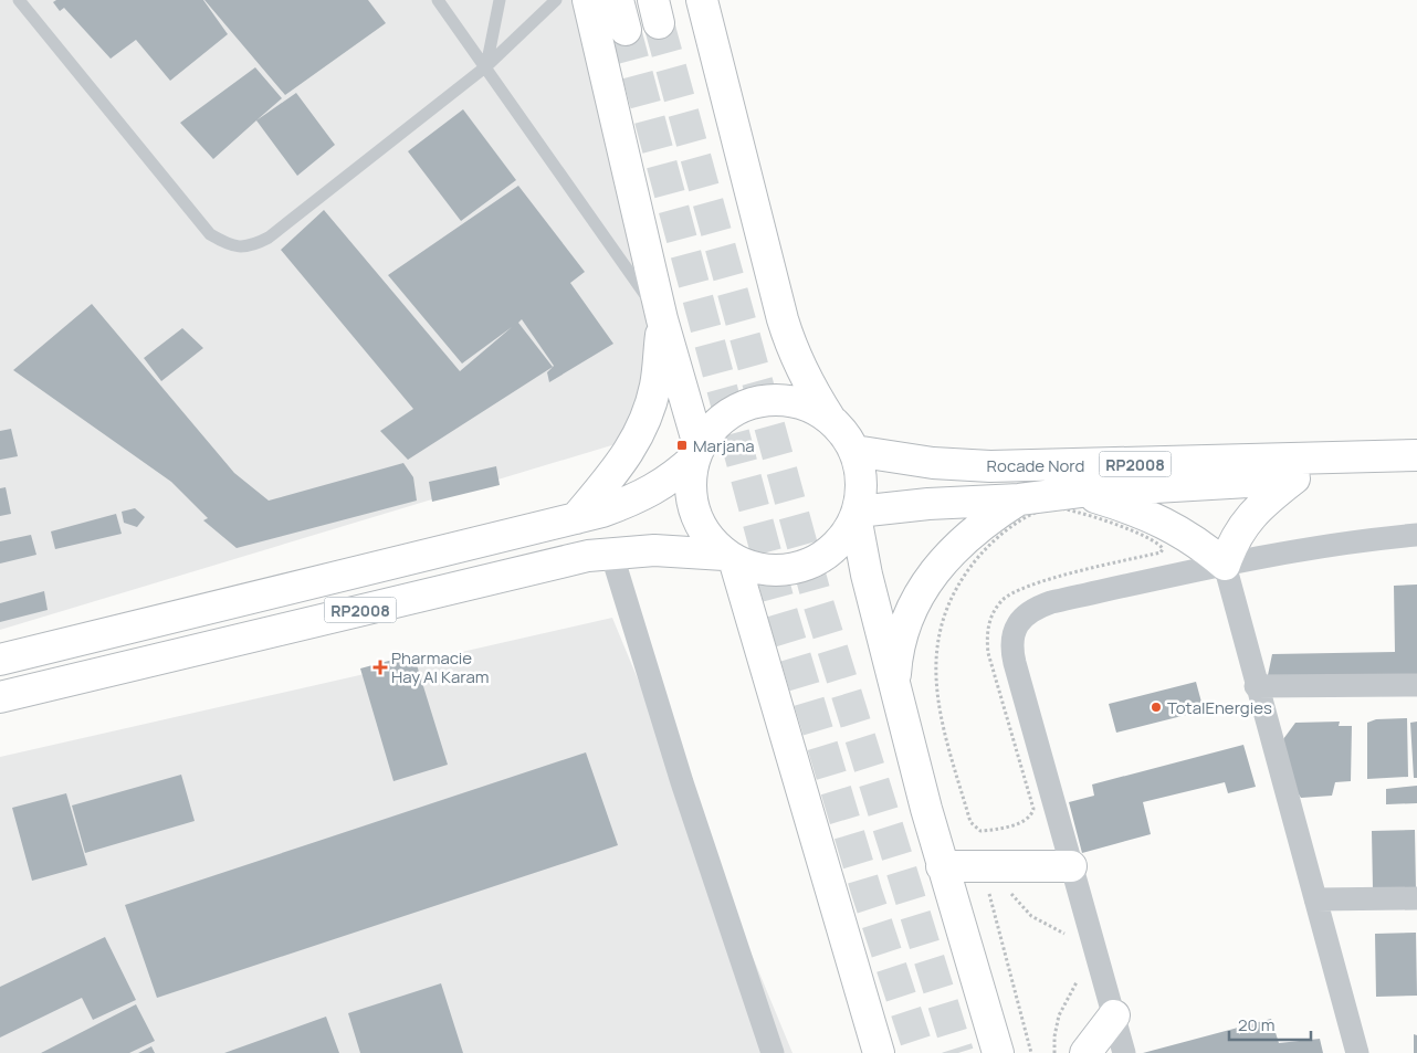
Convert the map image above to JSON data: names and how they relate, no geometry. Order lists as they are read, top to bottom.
{
  "streets": {
    "highway": ["RP2008", "Rocade Nord"]
  },
  "crossings": [
    ["RP2008", "Rocade Nord"]
  ],
  "places": {
    "transit": ["Marjana"],
    "health": ["Pharmacie Hay Al Karam"],
    "other": ["TotalEnergies"]
  },
  "scale_bar": "20 m"
}
